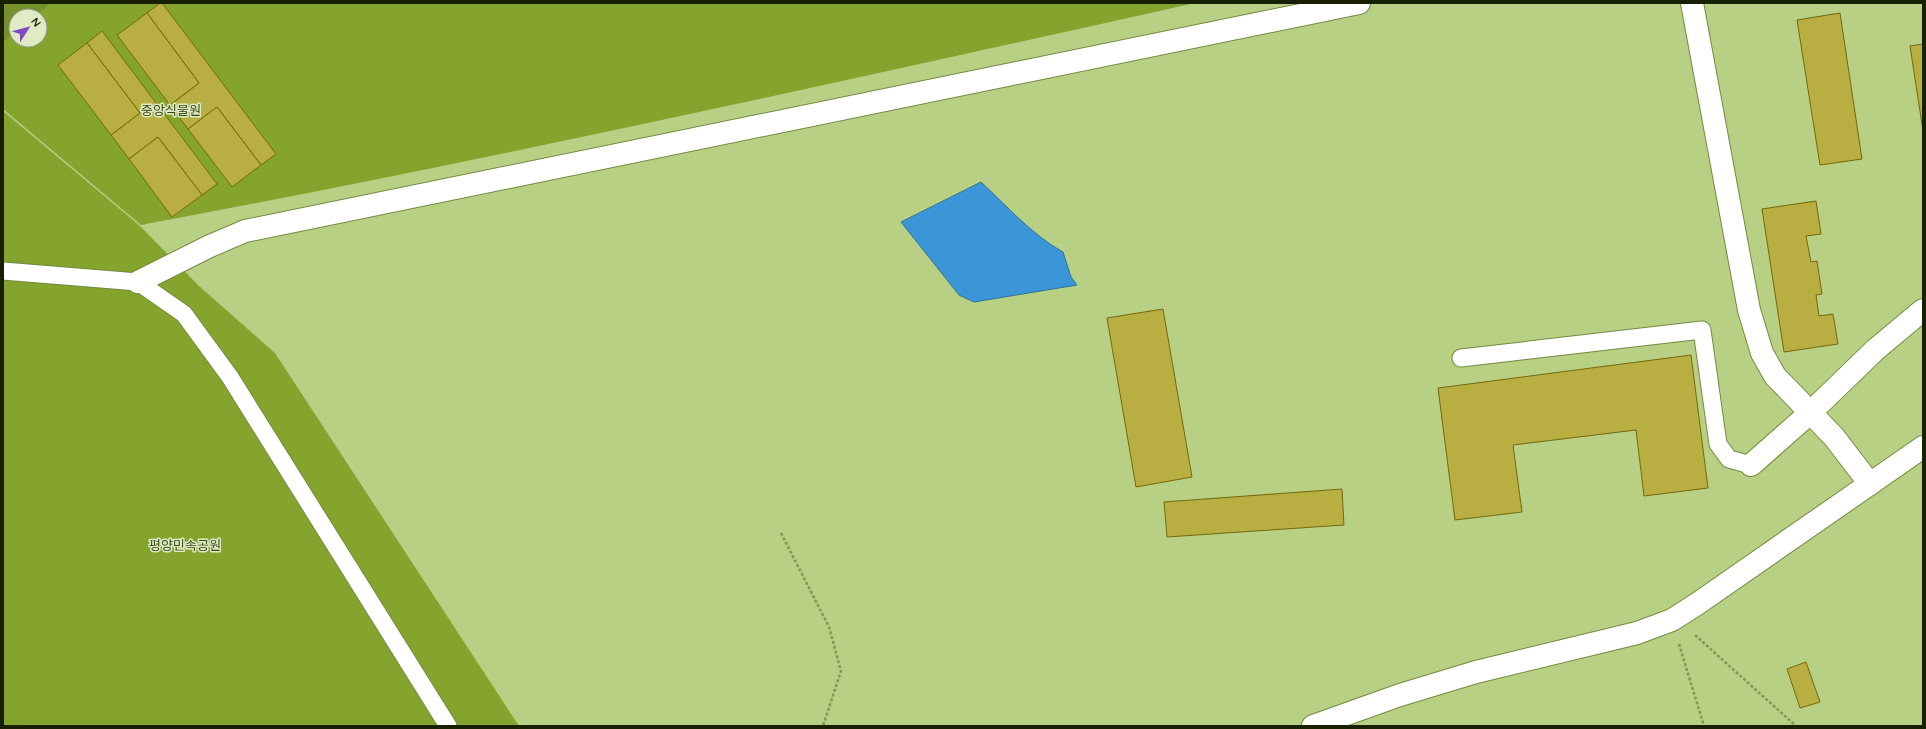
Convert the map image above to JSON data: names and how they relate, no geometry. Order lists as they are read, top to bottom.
{
  "parks": ["중앙식물원", "평양민속공원"],
  "north": "top right"
}
